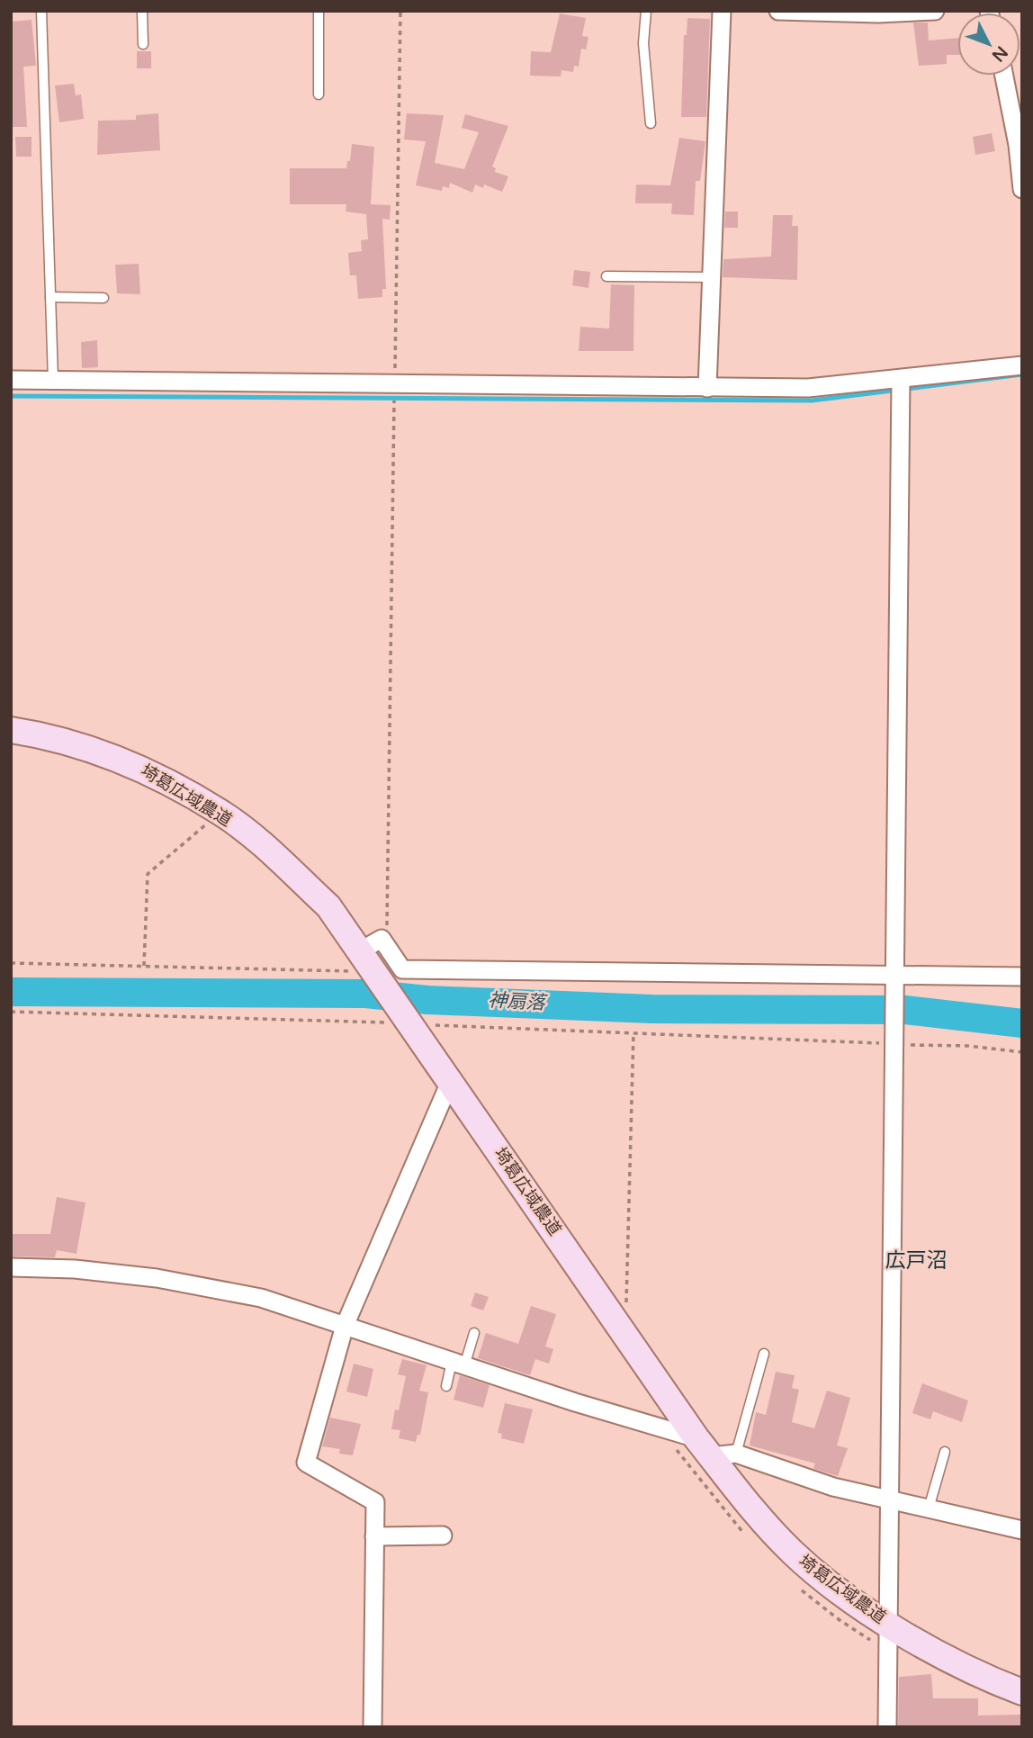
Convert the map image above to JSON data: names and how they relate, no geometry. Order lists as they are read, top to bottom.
{
  "streets": {
    "street": ["埼葛広域農道"]
  },
  "districts": ["広戸沼"],
  "water": ["神扇落"],
  "north": "bottom right"
}
